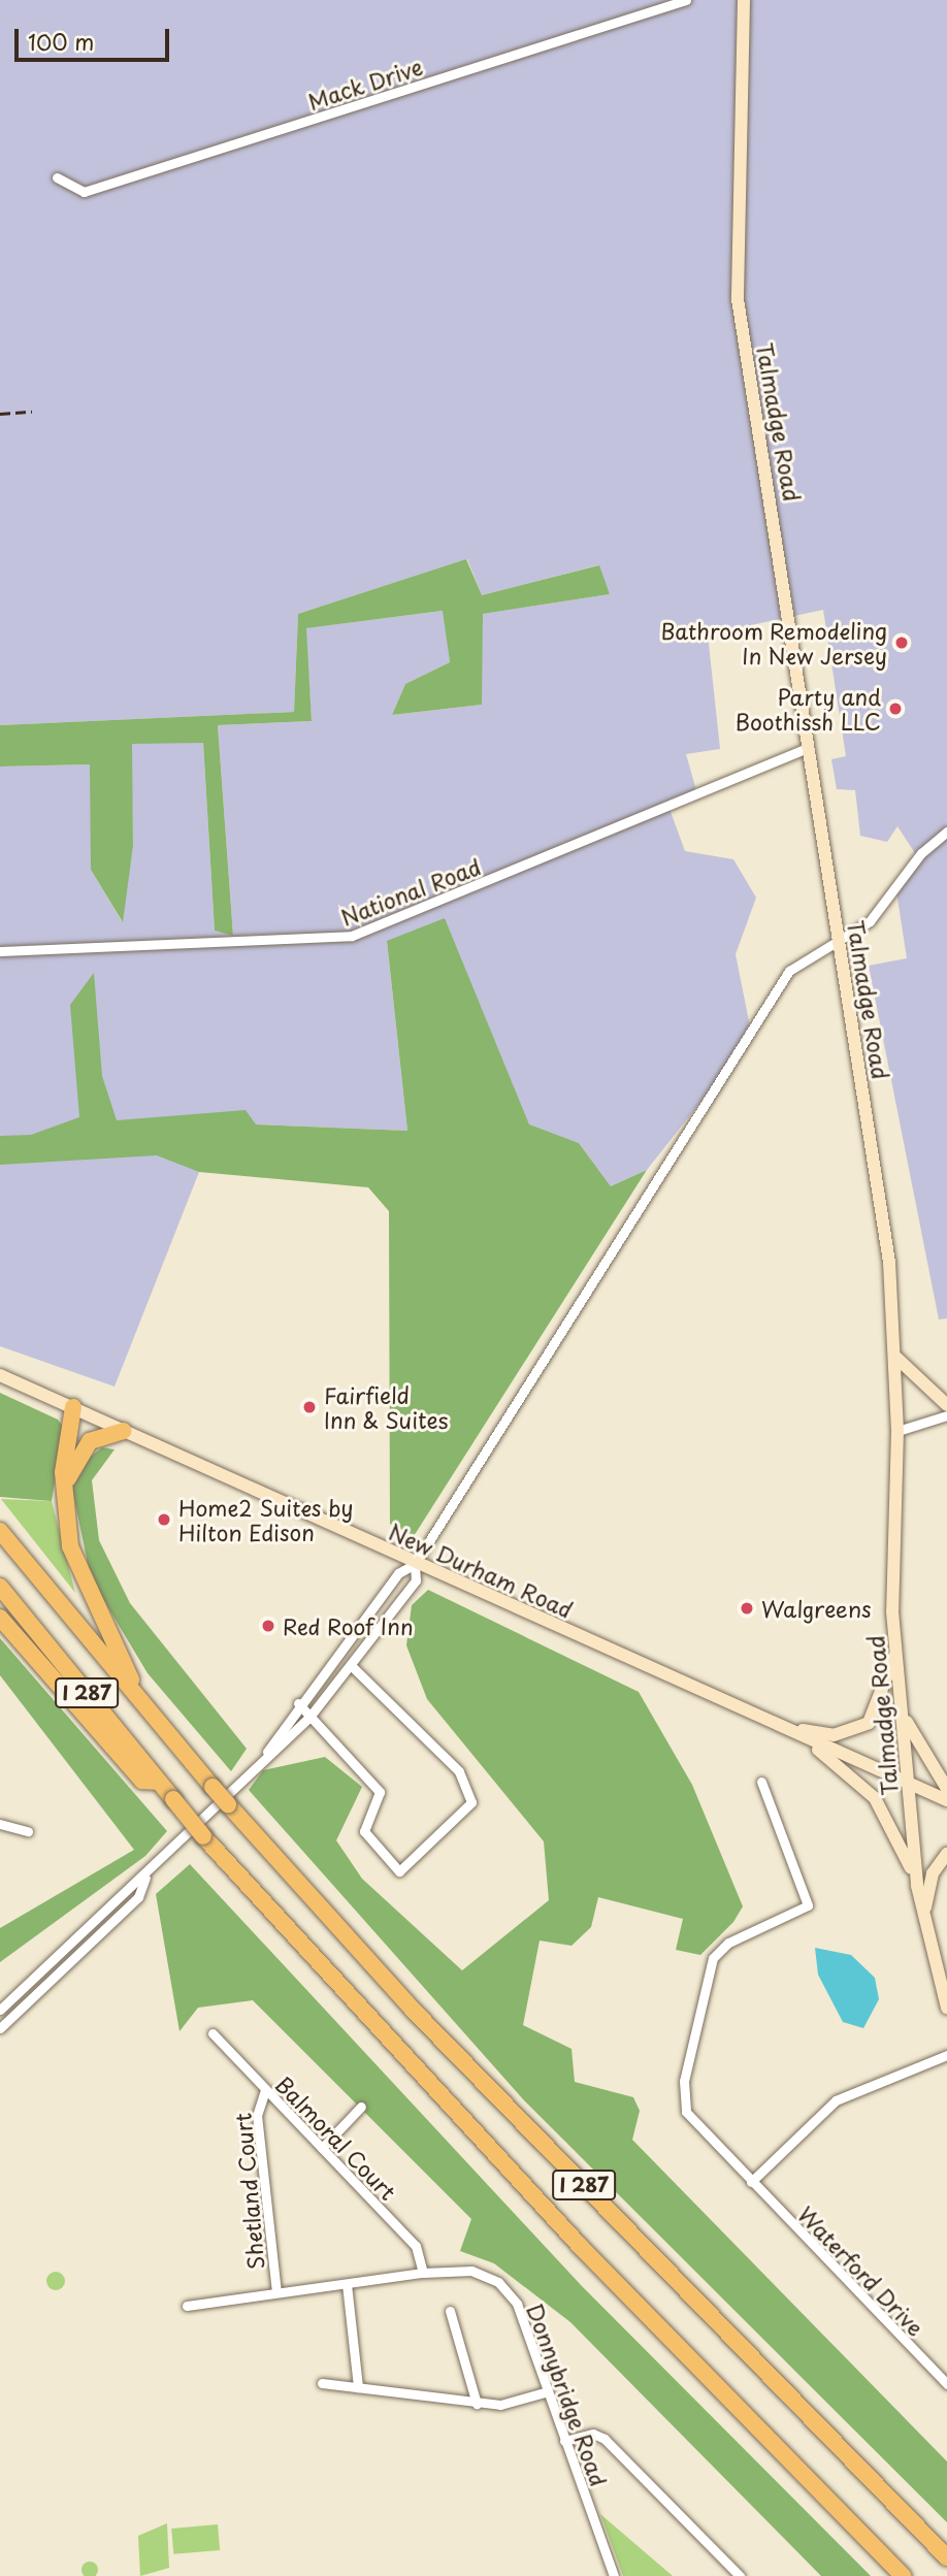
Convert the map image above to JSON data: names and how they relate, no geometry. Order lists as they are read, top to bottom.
{
  "streets": {
    "highway": ["I 287"],
    "street": [
      "Mack Drive",
      "Talmadge Road",
      "National Road",
      "New Durham Road",
      "Balmoral Court",
      "Shetland Court",
      "Waterford Drive",
      "Donnybridge Road"
    ]
  },
  "crossings": [
    ["Talmadge Road", "National Road"],
    ["Talmadge Road", "New Durham Road"],
    ["Balmoral Court", "Shetland Court"],
    ["Balmoral Court", "Donnybridge Road"],
    ["Shetland Court", "Donnybridge Road"]
  ],
  "places": [
    "Bathroom Remodeling In New Jersey",
    "Party and Boothissh LLC",
    "Fairfield Inn & Suites",
    "Home2 Suites by Hilton Edison",
    "Walgreens",
    "Red Roof Inn"
  ],
  "scale_bar": "100 m"
}
